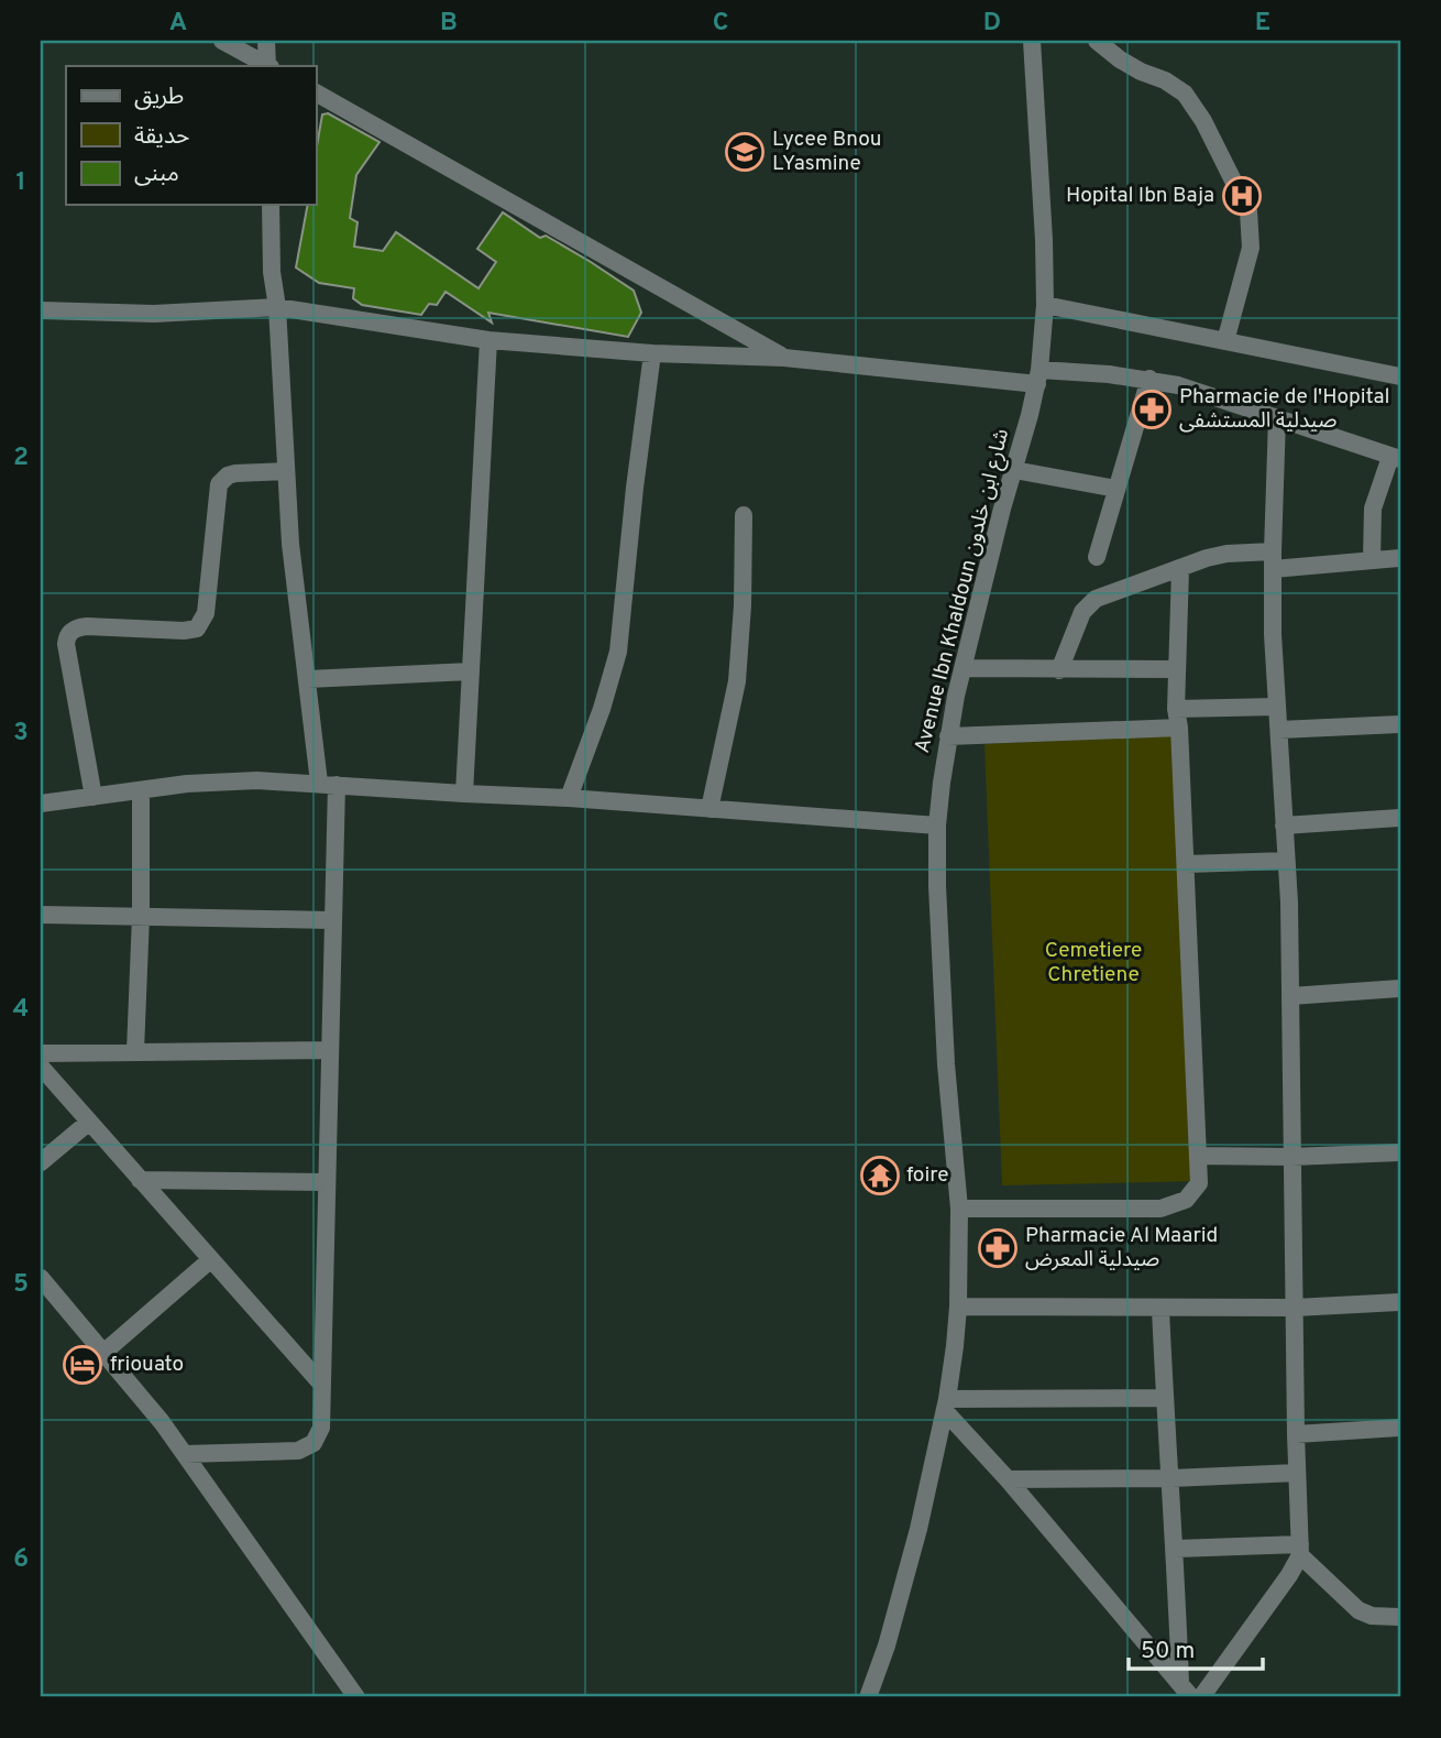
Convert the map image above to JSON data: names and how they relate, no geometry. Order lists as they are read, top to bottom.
{
  "streets": {
    "street": ["Avenue Ibn Khaldoun شارع ابن خلدون"]
  },
  "parks": ["Cemetiere Chretiene"],
  "places": {
    "school or university": ["Lycee Bnou LYasmine"],
    "hospital": ["Hopital Ibn Baja"],
    "pharmacy": ["Pharmacie de l'Hopital صيدلية المستشفى", "Pharmacie Al Maarid صيدلية المعرض"],
    "temple": ["foire"],
    "hotel": ["friouato"]
  },
  "legend": ["طريق", "حديقة", "مبنى"],
  "scale_bar": "50 m",
  "grid": {
    "columns": [
      "A",
      "B",
      "C",
      "D",
      "E"
    ],
    "rows": [
      "1",
      "2",
      "3",
      "4",
      "5",
      "6"
    ]
  }
}
